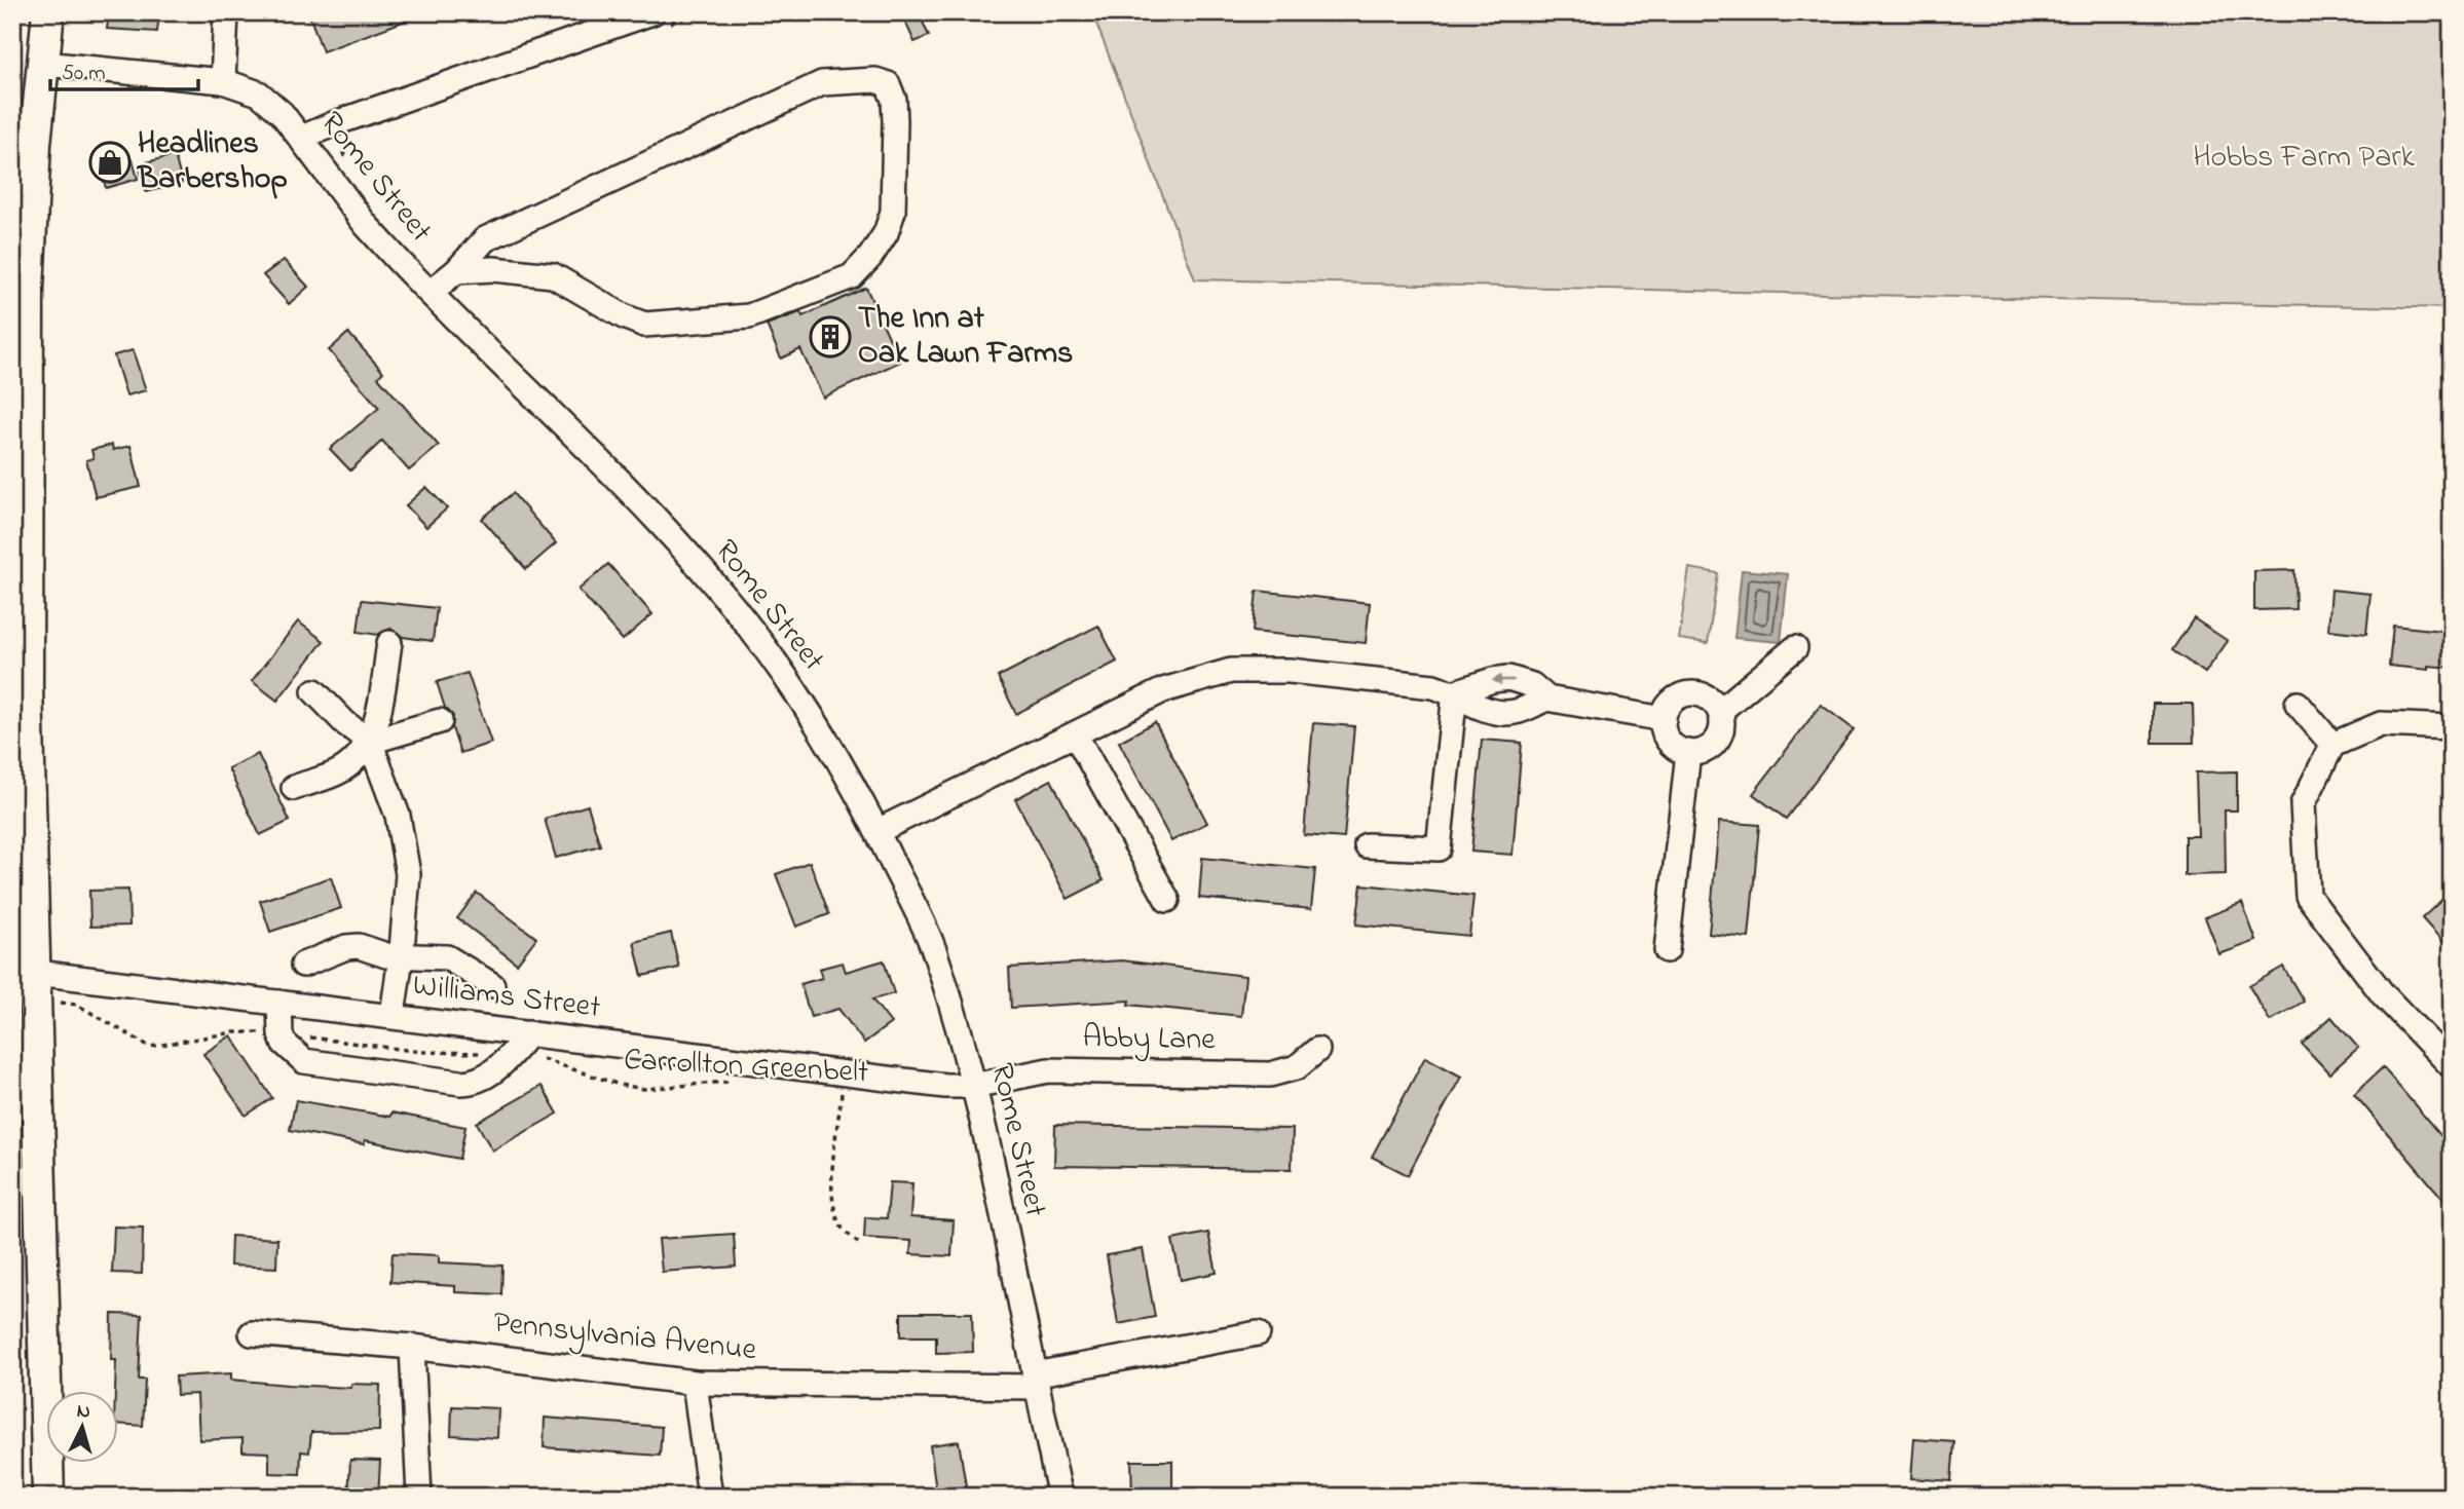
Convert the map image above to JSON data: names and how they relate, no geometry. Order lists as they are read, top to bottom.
{
  "streets": {
    "street": [
      "Rome Street",
      "Williams Street",
      "Abby Lane",
      "Pennsylvania Avenue"
    ],
    "path": ["Carrollton Greenbelt"]
  },
  "crossings": [
    ["Rome Street", "Williams Street"],
    ["Rome Street", "Abby Lane"],
    ["Rome Street", "Pennsylvania Avenue"],
    ["Williams Street", "Abby Lane"]
  ],
  "parks": ["Hobbs Farm Park"],
  "places": {
    "shop": ["Headlines Barbershop"],
    "building": ["The Inn at Oak Lawn Farms"]
  },
  "scale_bar": "50 m",
  "north": "top"
}
